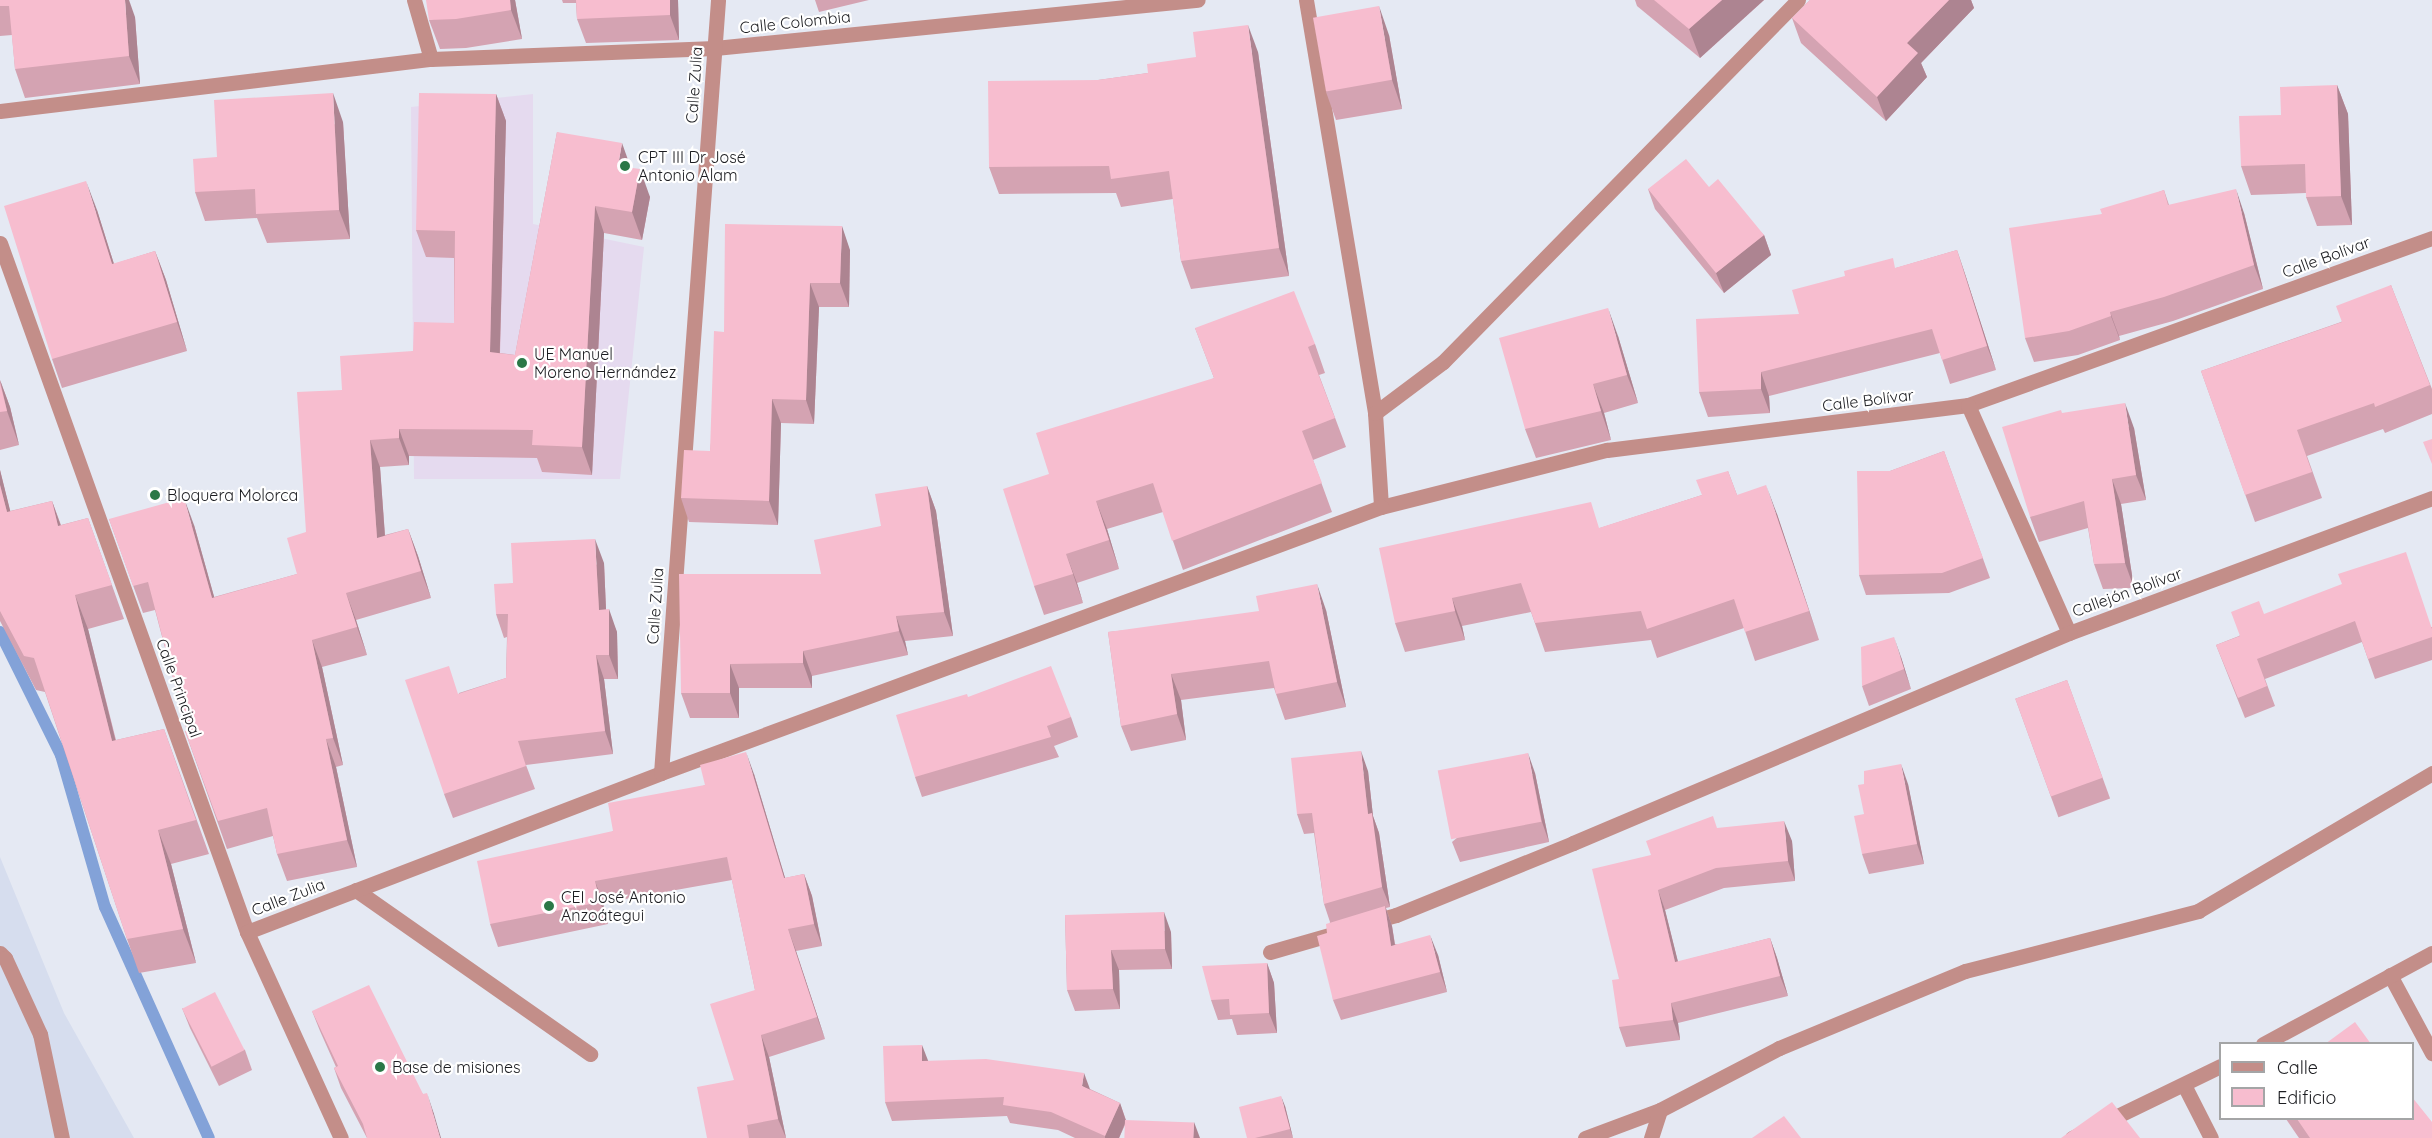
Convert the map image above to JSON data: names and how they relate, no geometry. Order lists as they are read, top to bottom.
{
  "streets": {
    "street": [
      "Calle Colombia",
      "Calle Zulia",
      "Calle Bolívar",
      "Callejón Bolívar",
      "Calle Principal"
    ]
  },
  "crossings": [
    ["Calle Colombia", "Calle Zulia"],
    ["Calle Zulia", "Calle Bolívar"],
    ["Calle Zulia", "Calle Principal"],
    ["Calle Bolívar", "Callejón Bolívar"]
  ],
  "places": [
    "CPT III Dr José Antonio Alam",
    "UE Manuel Moreno Hernández",
    "Bloquera Molorca",
    "CEI José Antonio Anzoátegui",
    "Base de misiones"
  ],
  "legend": ["Calle", "Edificio"]
}
